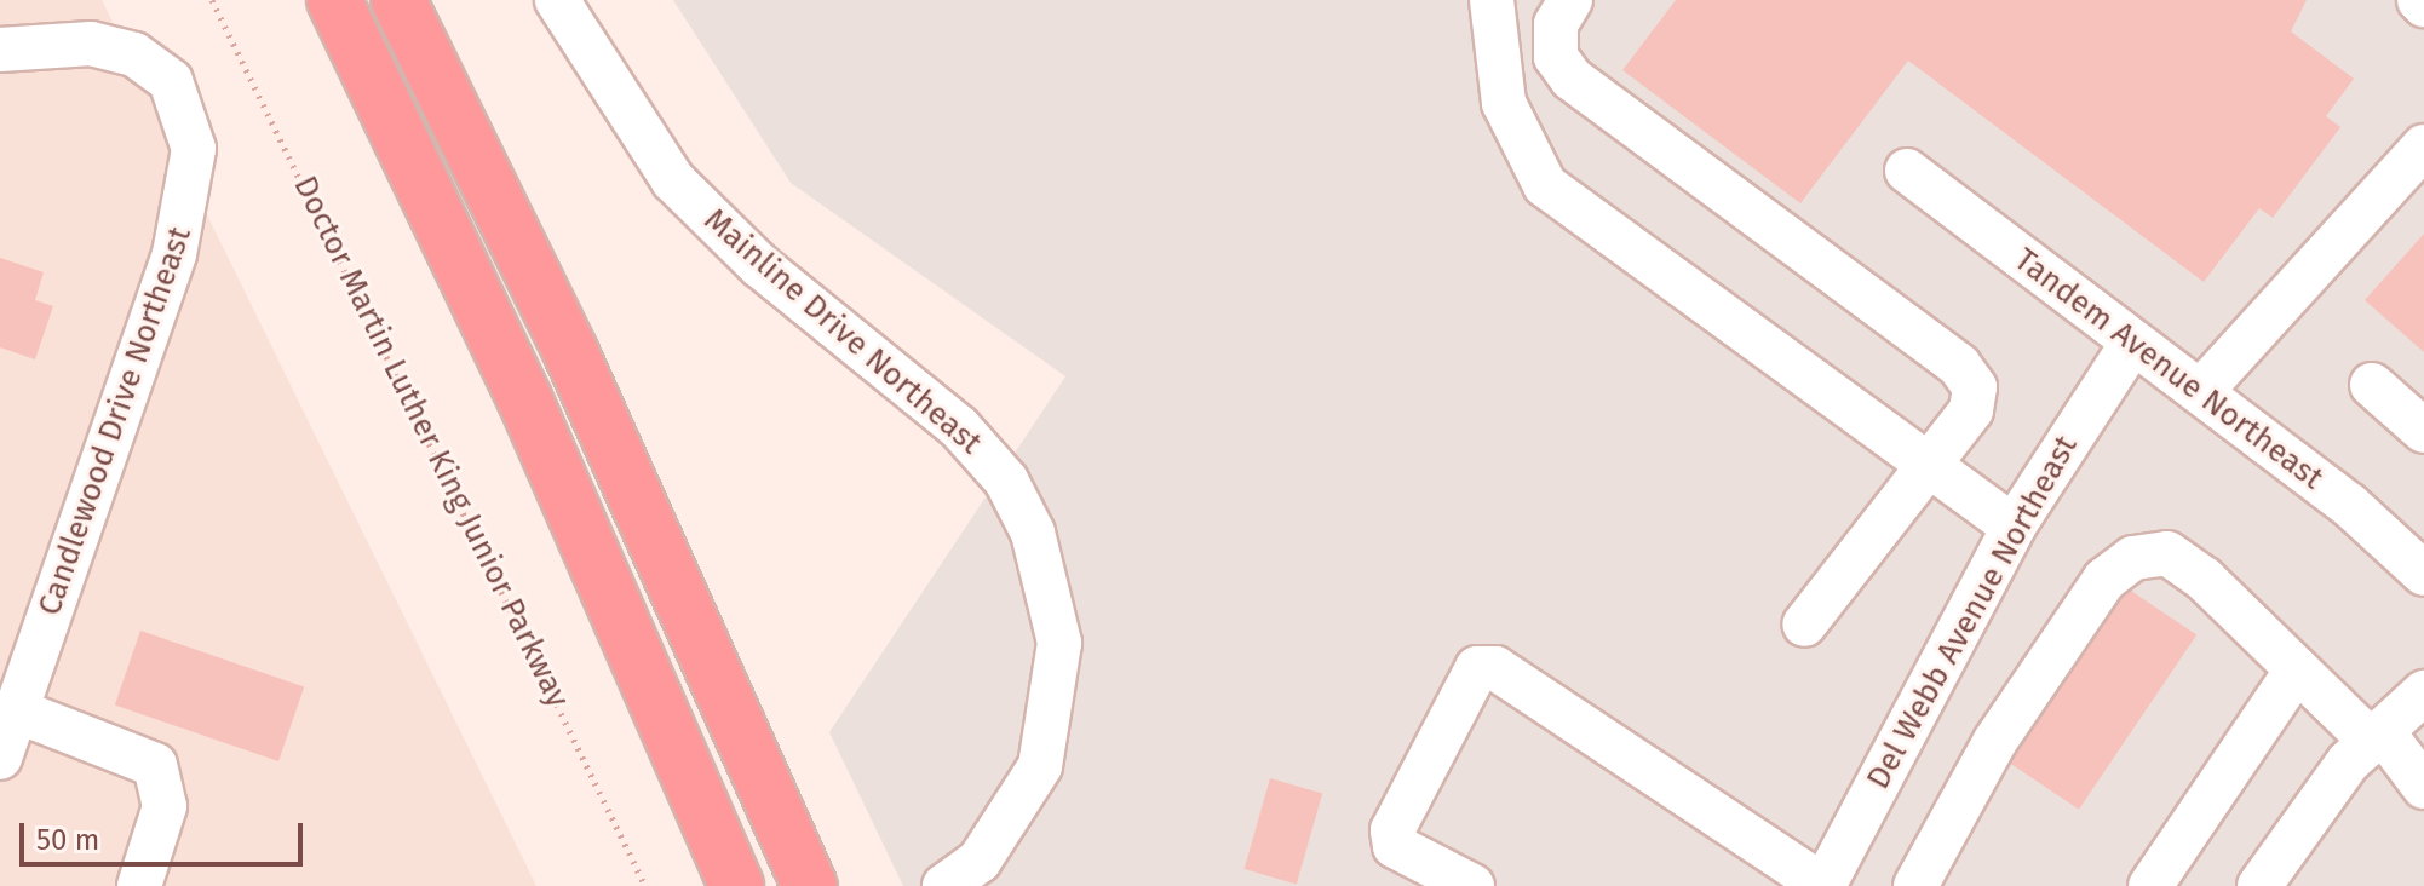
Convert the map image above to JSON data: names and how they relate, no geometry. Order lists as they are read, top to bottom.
{
  "streets": {
    "street": [
      "Mainline Drive Northeast",
      "Tandem Avenue Northeast",
      "Candlewood Drive Northeast",
      "Del Webb Avenue Northeast"
    ],
    "path": ["Doctor Martin Luther King Junior Parkway"]
  },
  "crossings": [
    ["Tandem Avenue Northeast", "Del Webb Avenue Northeast"]
  ],
  "scale_bar": "50 m"
}
